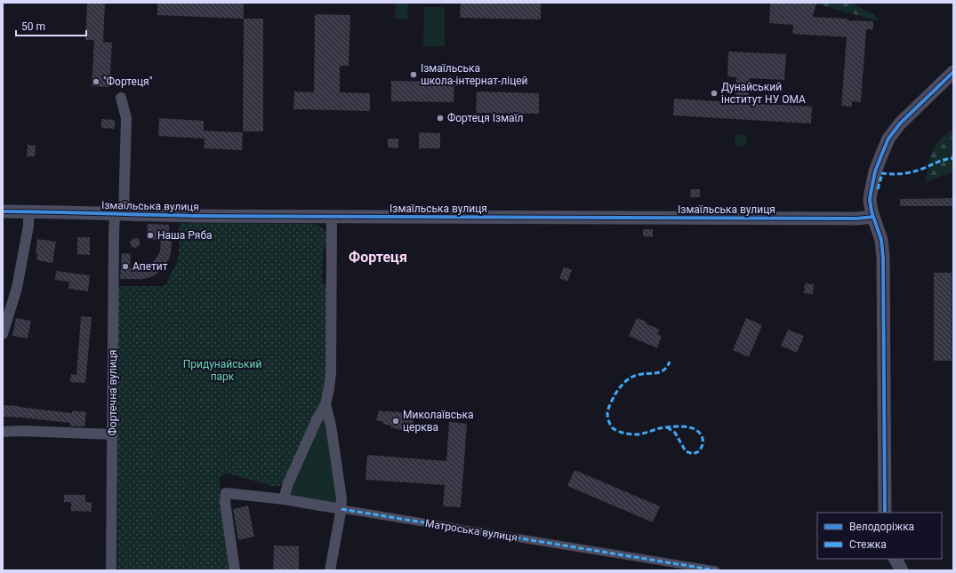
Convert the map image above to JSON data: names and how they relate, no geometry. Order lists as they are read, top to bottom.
{
  "streets": {
    "street": ["Ізмаїльська вулиця", "Фортечна вулиця", "Матроська вулиця"]
  },
  "crossings": [
    ["Ізмаїльська вулиця", "Фортечна вулиця"]
  ],
  "districts": ["Фортеця"],
  "parks": ["Придунайський парк"],
  "places": [
    "Ізмаїльська школа-інтернат-ліцей",
    "\"Фортеця\"",
    "Дунайський інститут НУ ОМА",
    "Фортеця Ізмаїл",
    "Наша Ряба",
    "Апетит",
    "Миколаївська церква"
  ],
  "legend": ["Велодоріжка", "Стежка"],
  "scale_bar": "50 m"
}
